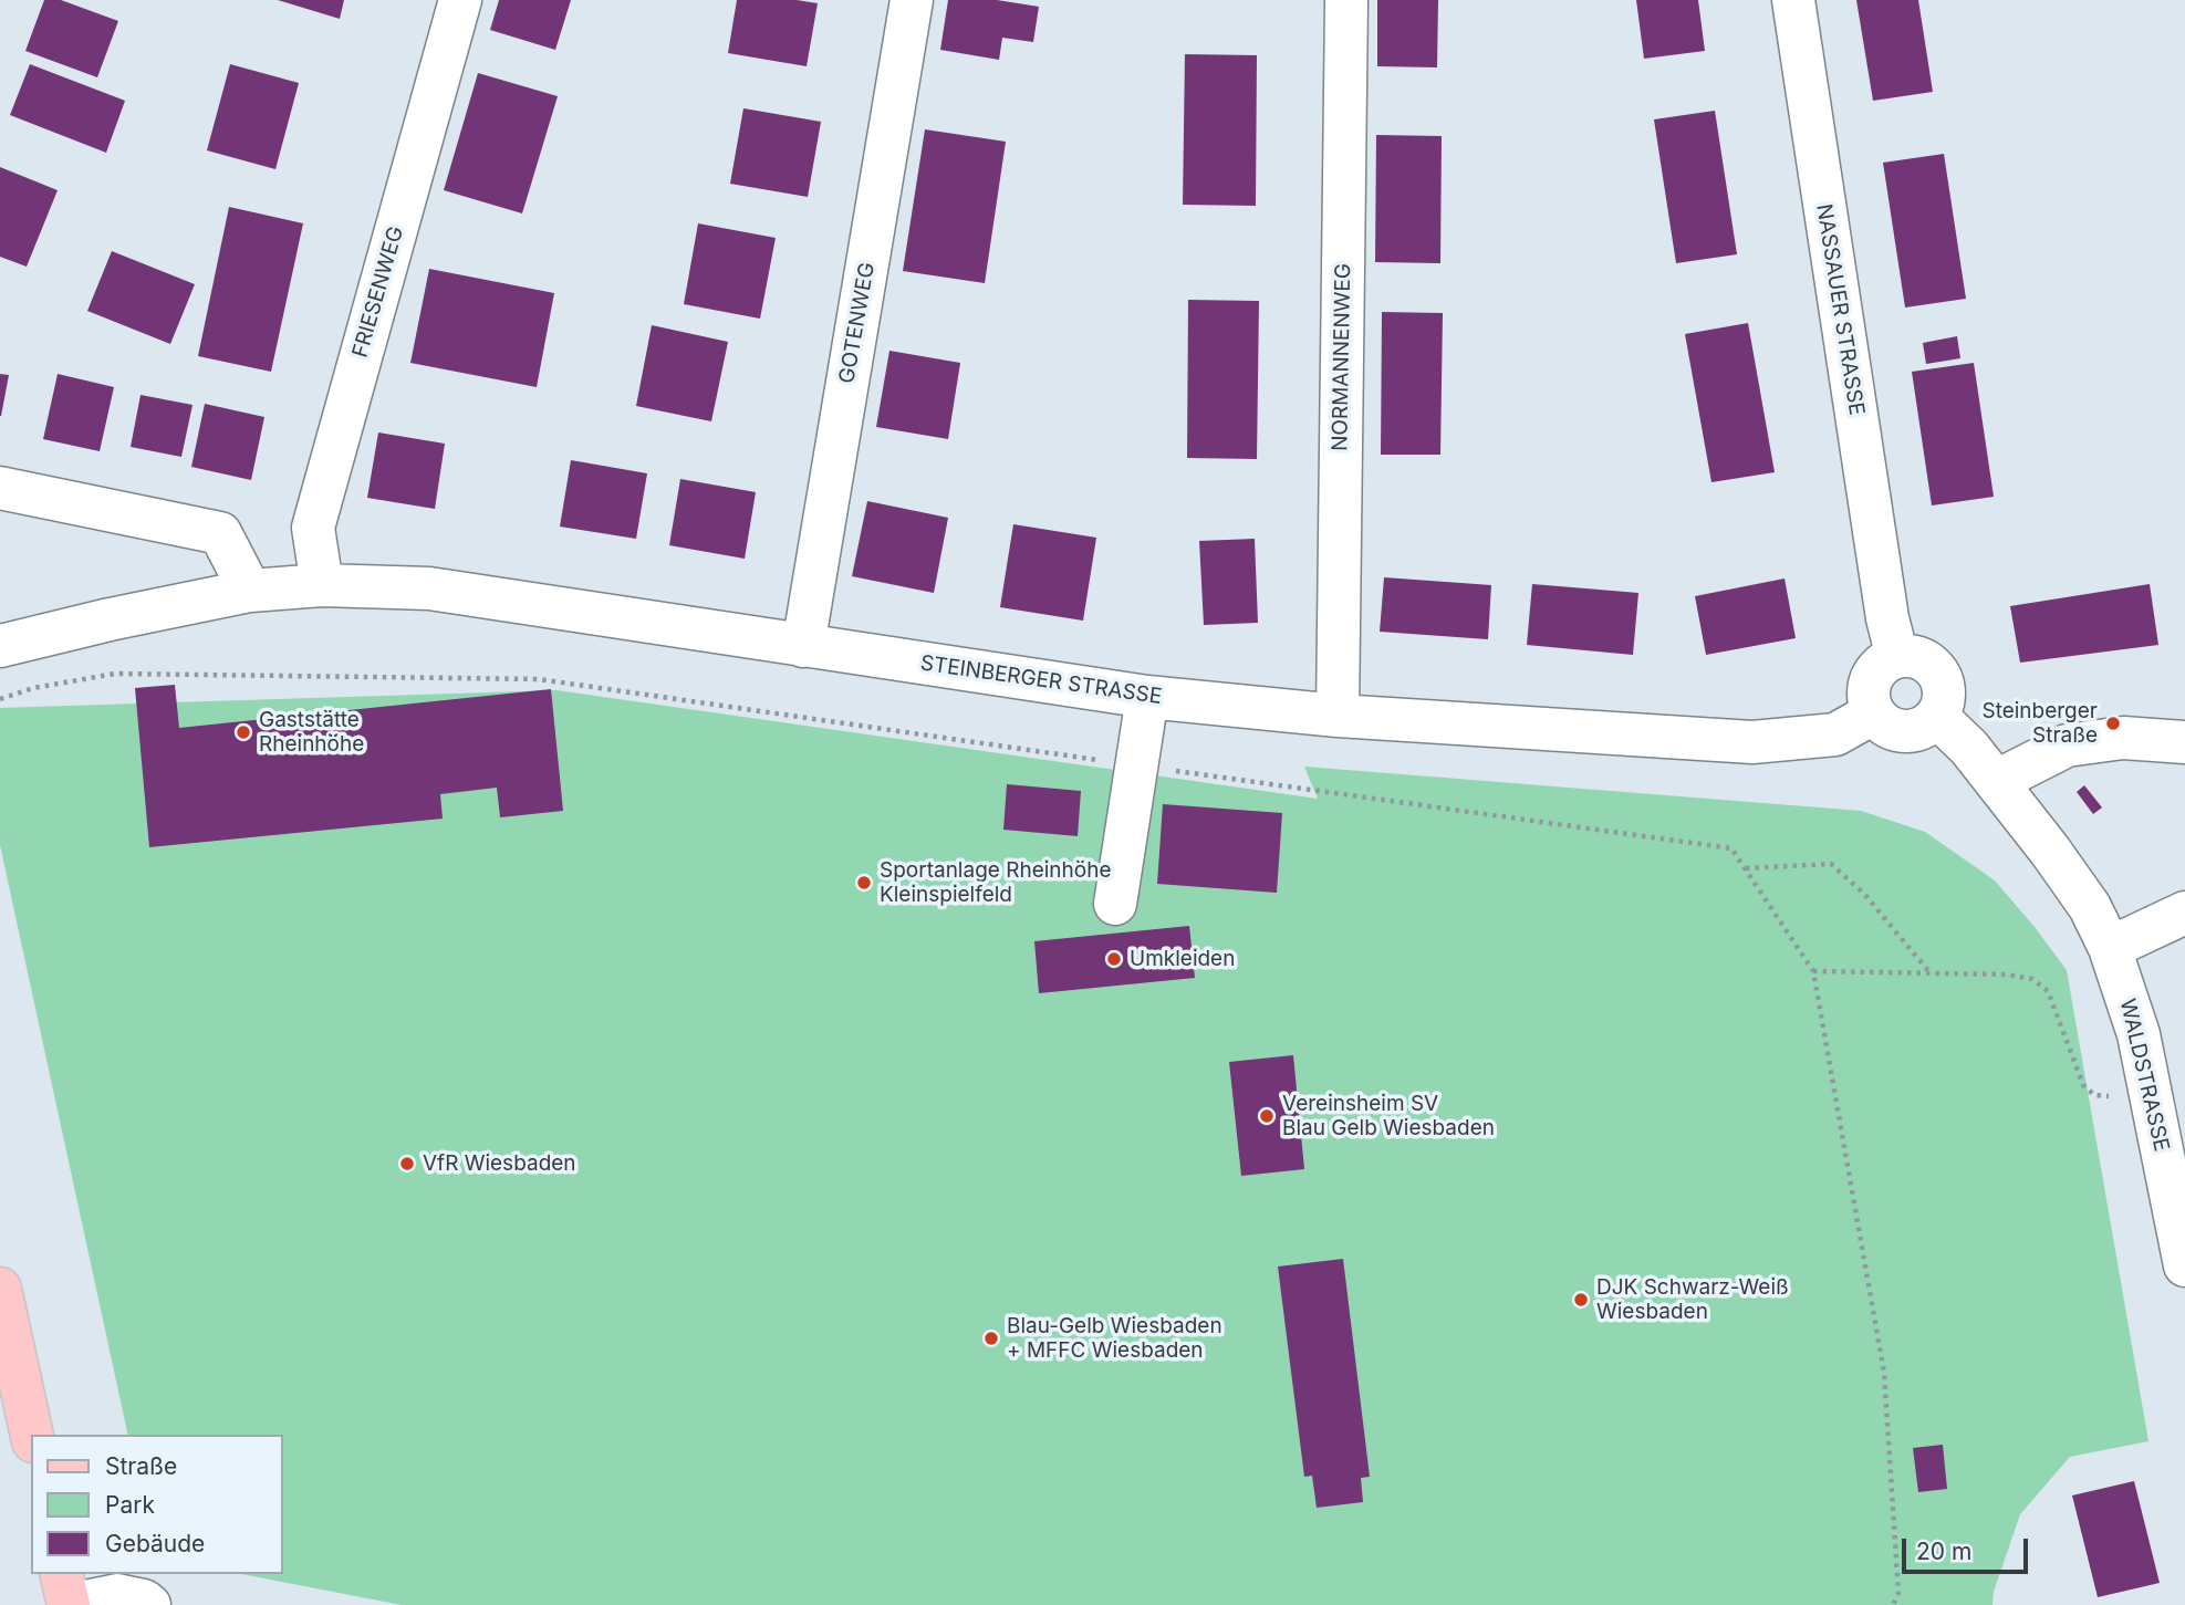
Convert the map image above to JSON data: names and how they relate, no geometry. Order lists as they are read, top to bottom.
{
  "streets": {
    "street": [
      "FRIESENWEG",
      "NASSAUER STRASSE",
      "GOTENWEG",
      "NORMANNENWEG",
      "STEINBERGER STRASSE",
      "WALDSTRASSE"
    ]
  },
  "crossings": [
    ["FRIESENWEG", "STEINBERGER STRASSE"],
    ["NASSAUER STRASSE", "STEINBERGER STRASSE"],
    ["GOTENWEG", "STEINBERGER STRASSE"],
    ["NORMANNENWEG", "STEINBERGER STRASSE"]
  ],
  "places": [
    "Steinberger Straße",
    "Gaststätte Rheinhöhe",
    "Sportanlage Rheinhöhe Kleinspielfeld",
    "Umkleiden",
    "Vereinsheim SV Blau Gelb Wiesbaden",
    "VfR Wiesbaden",
    "DJK Schwarz-Weiß Wiesbaden",
    "Blau-Gelb Wiesbaden + MFFC Wiesbaden"
  ],
  "legend": ["Straße", "Park", "Gebäude"],
  "scale_bar": "20 m"
}
